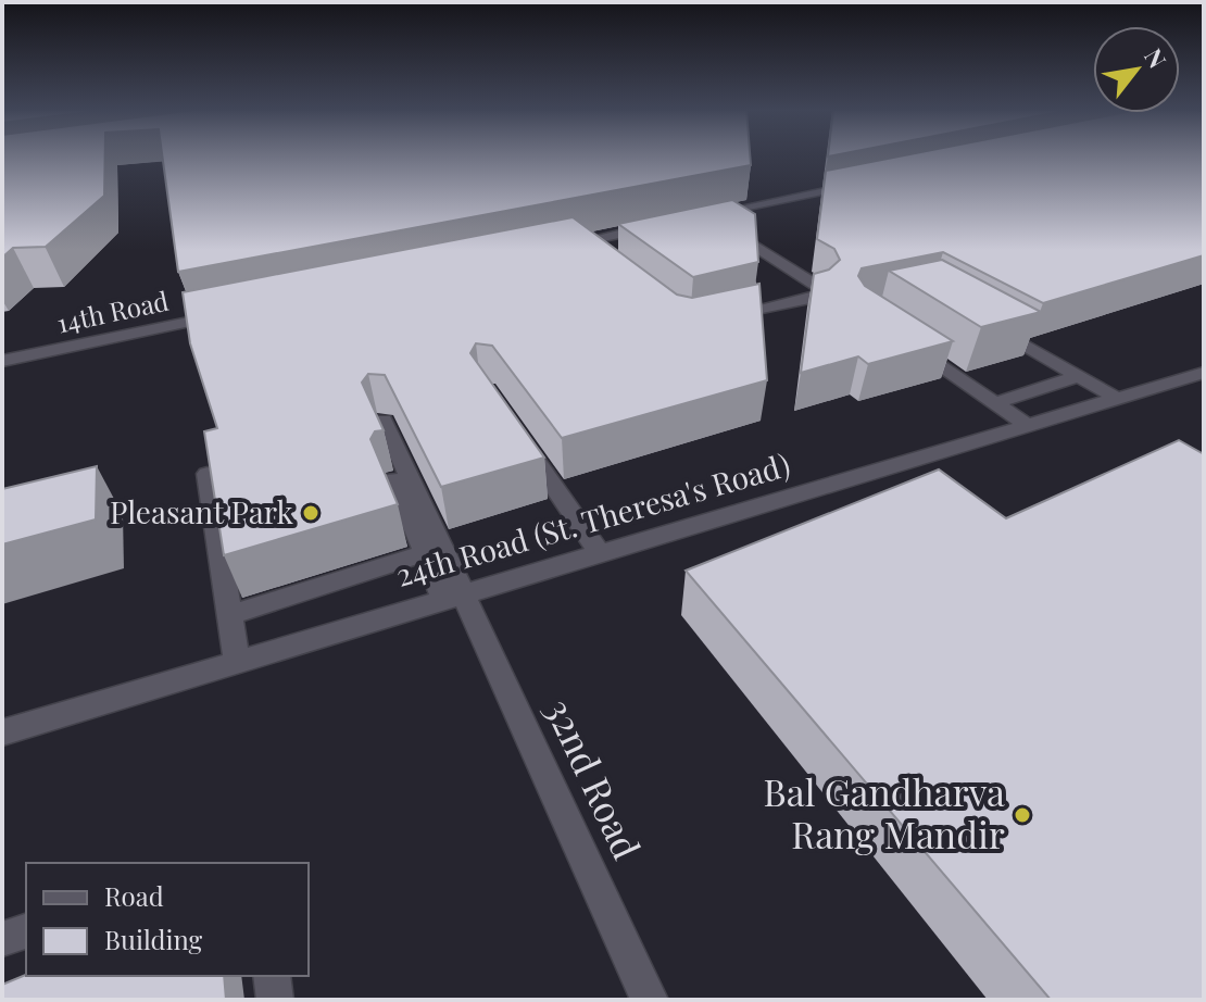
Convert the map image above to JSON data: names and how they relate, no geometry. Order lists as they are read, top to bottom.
{
  "streets": {
    "street": ["14th Road", "24th Road (St. Theresa's Road)", "32nd Road"]
  },
  "crossings": [
    ["24th Road (St. Theresa's Road)", "32nd Road"]
  ],
  "places": ["Pleasant Park", "Bal Gandharva Rang Mandir"],
  "legend": ["Road", "Building"],
  "north": "top right"
}
